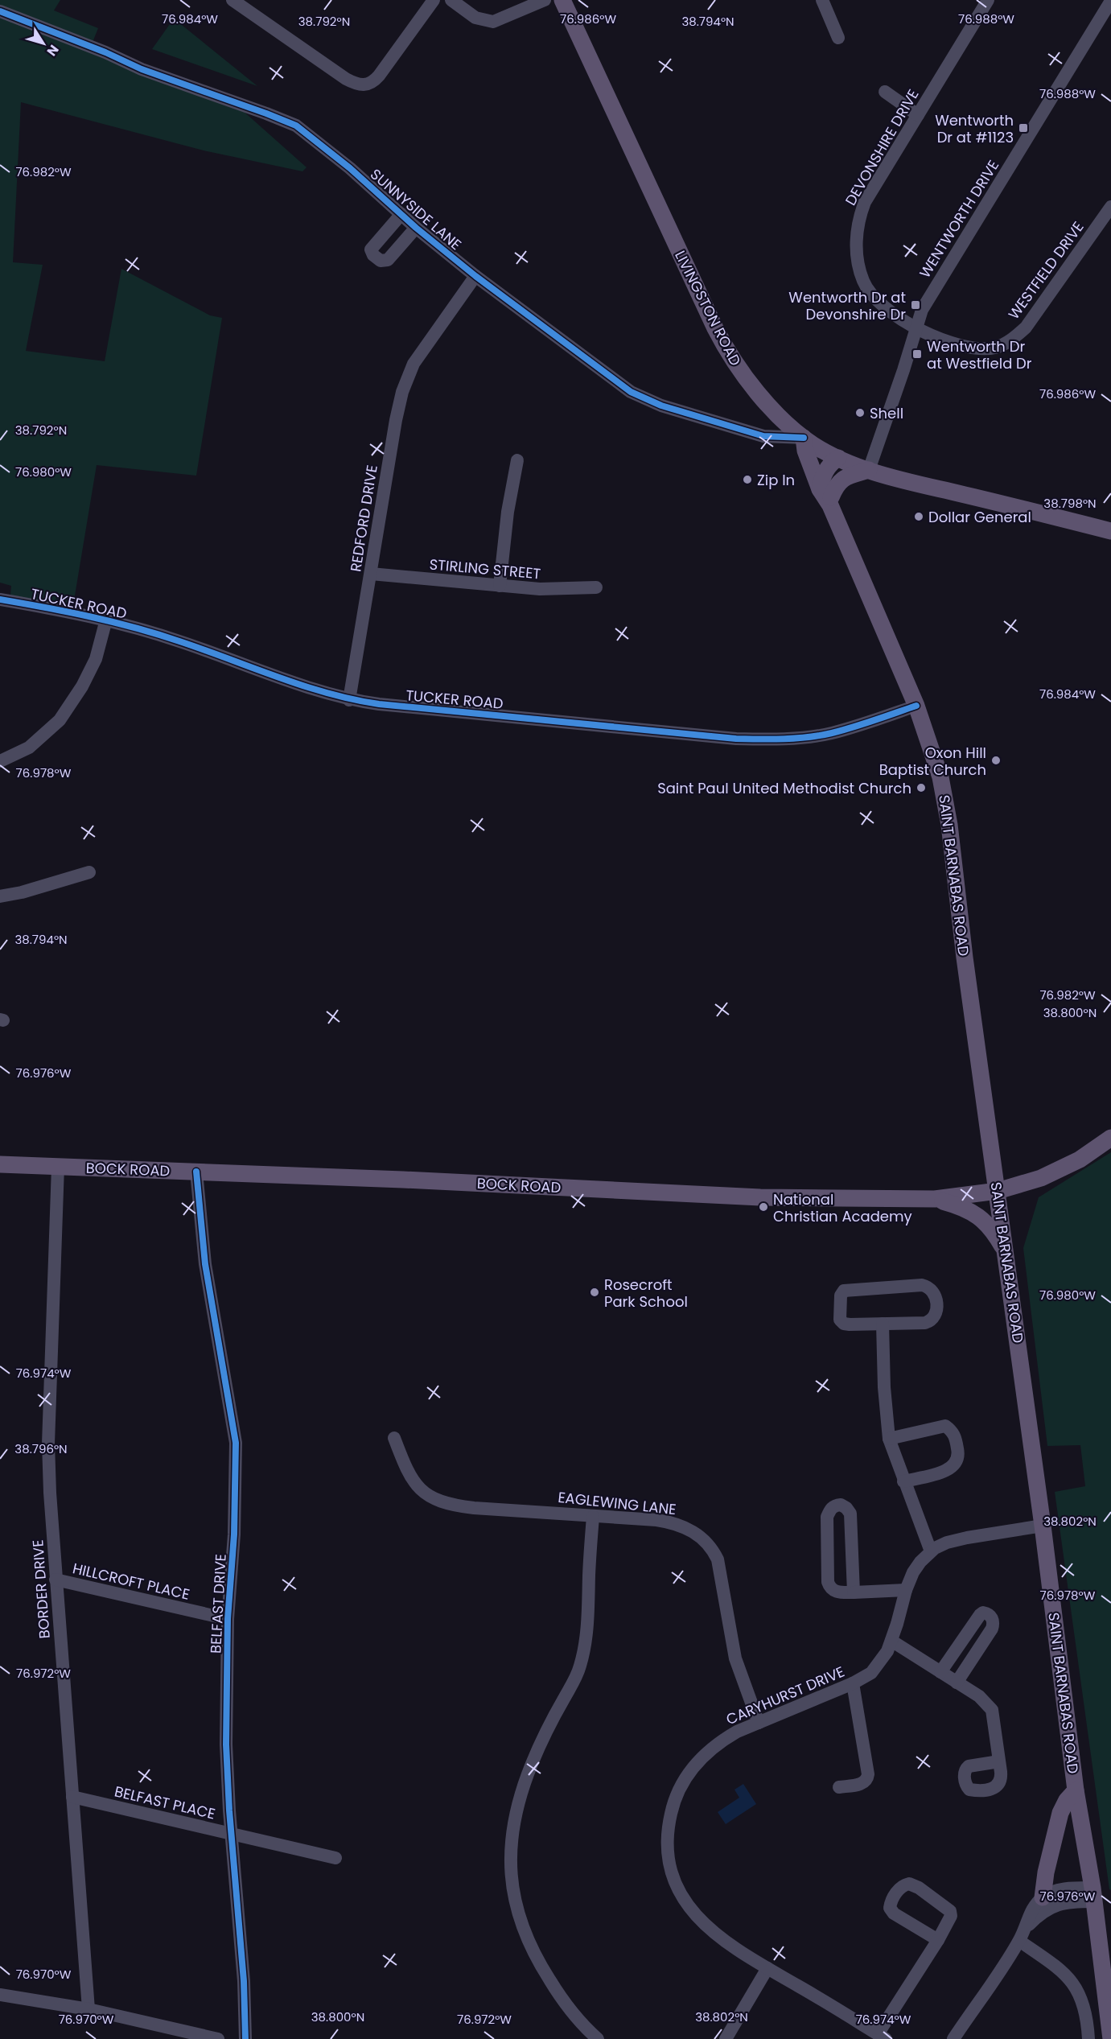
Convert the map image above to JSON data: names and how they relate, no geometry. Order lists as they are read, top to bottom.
{
  "streets": {
    "main road": ["LIVINGSTON ROAD", "SAINT BARNABAS ROAD", "BOCK ROAD"],
    "street": [
      "DEVONSHIRE DRIVE",
      "SUNNYSIDE LANE",
      "WENTWORTH DRIVE",
      "WESTFIELD DRIVE",
      "REDFORD DRIVE",
      "STIRLING STREET",
      "TUCKER ROAD",
      "EAGLEWING LANE",
      "HILLCROFT PLACE",
      "BORDER DRIVE",
      "BELFAST DRIVE",
      "CARYHURST DRIVE",
      "BELFAST PLACE"
    ]
  },
  "crossings": [
    ["DEVONSHIRE DRIVE", "WENTWORTH DRIVE"],
    ["DEVONSHIRE DRIVE", "WESTFIELD DRIVE"],
    ["SUNNYSIDE LANE", "LIVINGSTON ROAD"],
    ["SUNNYSIDE LANE", "REDFORD DRIVE"],
    ["SUNNYSIDE LANE", "SAINT BARNABAS ROAD"],
    ["WENTWORTH DRIVE", "WESTFIELD DRIVE"],
    ["WENTWORTH DRIVE", "LIVINGSTON ROAD"],
    ["LIVINGSTON ROAD", "SAINT BARNABAS ROAD"],
    ["REDFORD DRIVE", "STIRLING STREET"],
    ["REDFORD DRIVE", "TUCKER ROAD"],
    ["TUCKER ROAD", "SAINT BARNABAS ROAD"],
    ["SAINT BARNABAS ROAD", "BOCK ROAD"],
    ["BOCK ROAD", "BORDER DRIVE"],
    ["BOCK ROAD", "BELFAST DRIVE"],
    ["EAGLEWING LANE", "CARYHURST DRIVE"],
    ["HILLCROFT PLACE", "BORDER DRIVE"],
    ["HILLCROFT PLACE", "BELFAST DRIVE"],
    ["BORDER DRIVE", "BELFAST PLACE"],
    ["BELFAST DRIVE", "BELFAST PLACE"]
  ],
  "places": {
    "transit": ["Wentworth Dr at #1123", "Wentworth Dr at Devonshire Dr", "Wentworth Dr at Westfield Dr"],
    "other": [
      "Shell",
      "Zip In",
      "Dollar General",
      "Oxon Hill Baptist Church",
      "Saint Paul United Methodist Church",
      "National Christian Academy",
      "Rosecroft Park School"
    ]
  },
  "north": "bottom right",
  "coordinates": [
    "76.988°W",
    "76.986°W",
    "76.984°W",
    "38.792°N",
    "38.794°N",
    "76.982°W",
    "76.980°W",
    "38.798°N",
    "76.978°W",
    "38.800°N",
    "76.976°W",
    "76.974°W",
    "38.796°N",
    "38.802°N",
    "76.972°W",
    "76.970°W"
  ]
}
